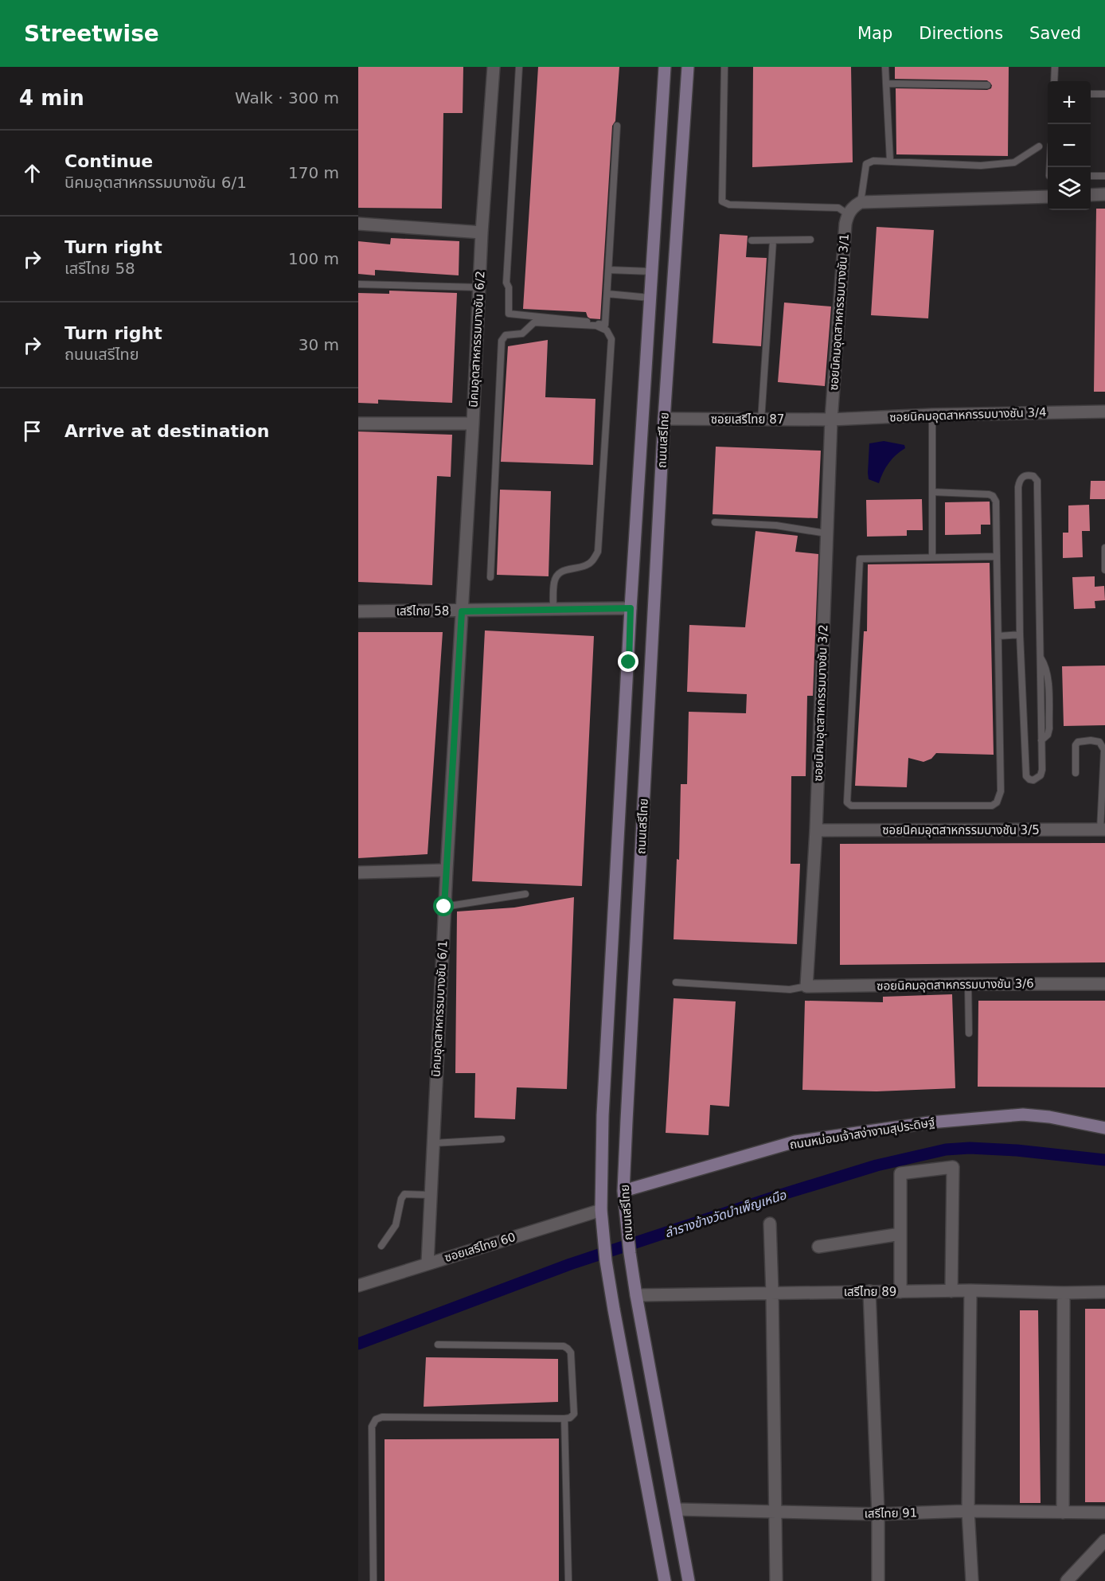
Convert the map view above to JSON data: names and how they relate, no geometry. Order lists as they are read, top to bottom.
{
  "streets": {
    "main road": ["ถนนเสรีไทย", "ถนนหม่อมเจ้าสง่างามสุประดิษฐ์"],
    "street": [
      "ซอยนิคมอุตสาหกรรมบางชัน 3/1",
      "นิคมอุตสาหกรรมบางชัน 6/2",
      "ซอยนิคมอุตสาหกรรมบางชัน 3/4",
      "ซอยเสรีไทย 87",
      "เสรีไทย 58",
      "ซอยนิคมอุตสาหกรรมบางชัน 3/2",
      "ซอยนิคมอุตสาหกรรมบางชัน 3/5",
      "ซอยนิคมอุตสาหกรรมบางชัน 3/6",
      "นิคมอุตสาหกรรมบางชัน 6/1",
      "ซอยเสรีไทย 60",
      "เสรีไทย 89",
      "เสรีไทย 91"
    ]
  },
  "crossings": [
    ["ซอยนิคมอุตสาหกรรมบางชัน 3/1", "ซอยนิคมอุตสาหกรรมบางชัน 3/4"],
    ["ซอยนิคมอุตสาหกรรมบางชัน 3/1", "ซอยเสรีไทย 87"],
    ["ซอยนิคมอุตสาหกรรมบางชัน 3/1", "ซอยนิคมอุตสาหกรรมบางชัน 3/2"],
    ["นิคมอุตสาหกรรมบางชัน 6/2", "เสรีไทย 58"],
    ["นิคมอุตสาหกรรมบางชัน 6/2", "นิคมอุตสาหกรรมบางชัน 6/1"],
    ["ซอยนิคมอุตสาหกรรมบางชัน 3/4", "ซอยเสรีไทย 87"],
    ["ซอยนิคมอุตสาหกรรมบางชัน 3/4", "ซอยนิคมอุตสาหกรรมบางชัน 3/2"],
    ["ซอยเสรีไทย 87", "ถนนเสรีไทย"],
    ["ซอยเสรีไทย 87", "ซอยนิคมอุตสาหกรรมบางชัน 3/2"],
    ["ถนนเสรีไทย", "เสรีไทย 58"],
    ["ถนนเสรีไทย", "ถนนหม่อมเจ้าสง่างามสุประดิษฐ์"],
    ["ถนนเสรีไทย", "ซอยเสรีไทย 60"],
    ["ถนนเสรีไทย", "เสรีไทย 89"],
    ["ถนนเสรีไทย", "เสรีไทย 91"],
    ["เสรีไทย 58", "นิคมอุตสาหกรรมบางชัน 6/1"],
    ["ซอยนิคมอุตสาหกรรมบางชัน 3/2", "ซอยนิคมอุตสาหกรรมบางชัน 3/5"],
    ["ซอยนิคมอุตสาหกรรมบางชัน 3/2", "ซอยนิคมอุตสาหกรรมบางชัน 3/6"],
    ["นิคมอุตสาหกรรมบางชัน 6/1", "ซอยเสรีไทย 60"]
  ],
  "water": ["ลำรางข้างวัดบำเพ็ญเหนือ"],
  "page": {
    "header": "Streetwise",
    "nav": ["Map", "Directions", "Saved"],
    "heading": ["4 min", "Walk · 300 m"],
    "map_buttons": ["+", "−"],
    "list": [
      ["Continue", "นิคมอุตสาหกรรมบางชัน 6/1", "170 m"],
      ["Turn right", "เสรีไทย 58", "100 m"],
      ["Turn right", "ถนนเสรีไทย", "30 m"],
      "Arrive at destination"
    ]
  }
}
